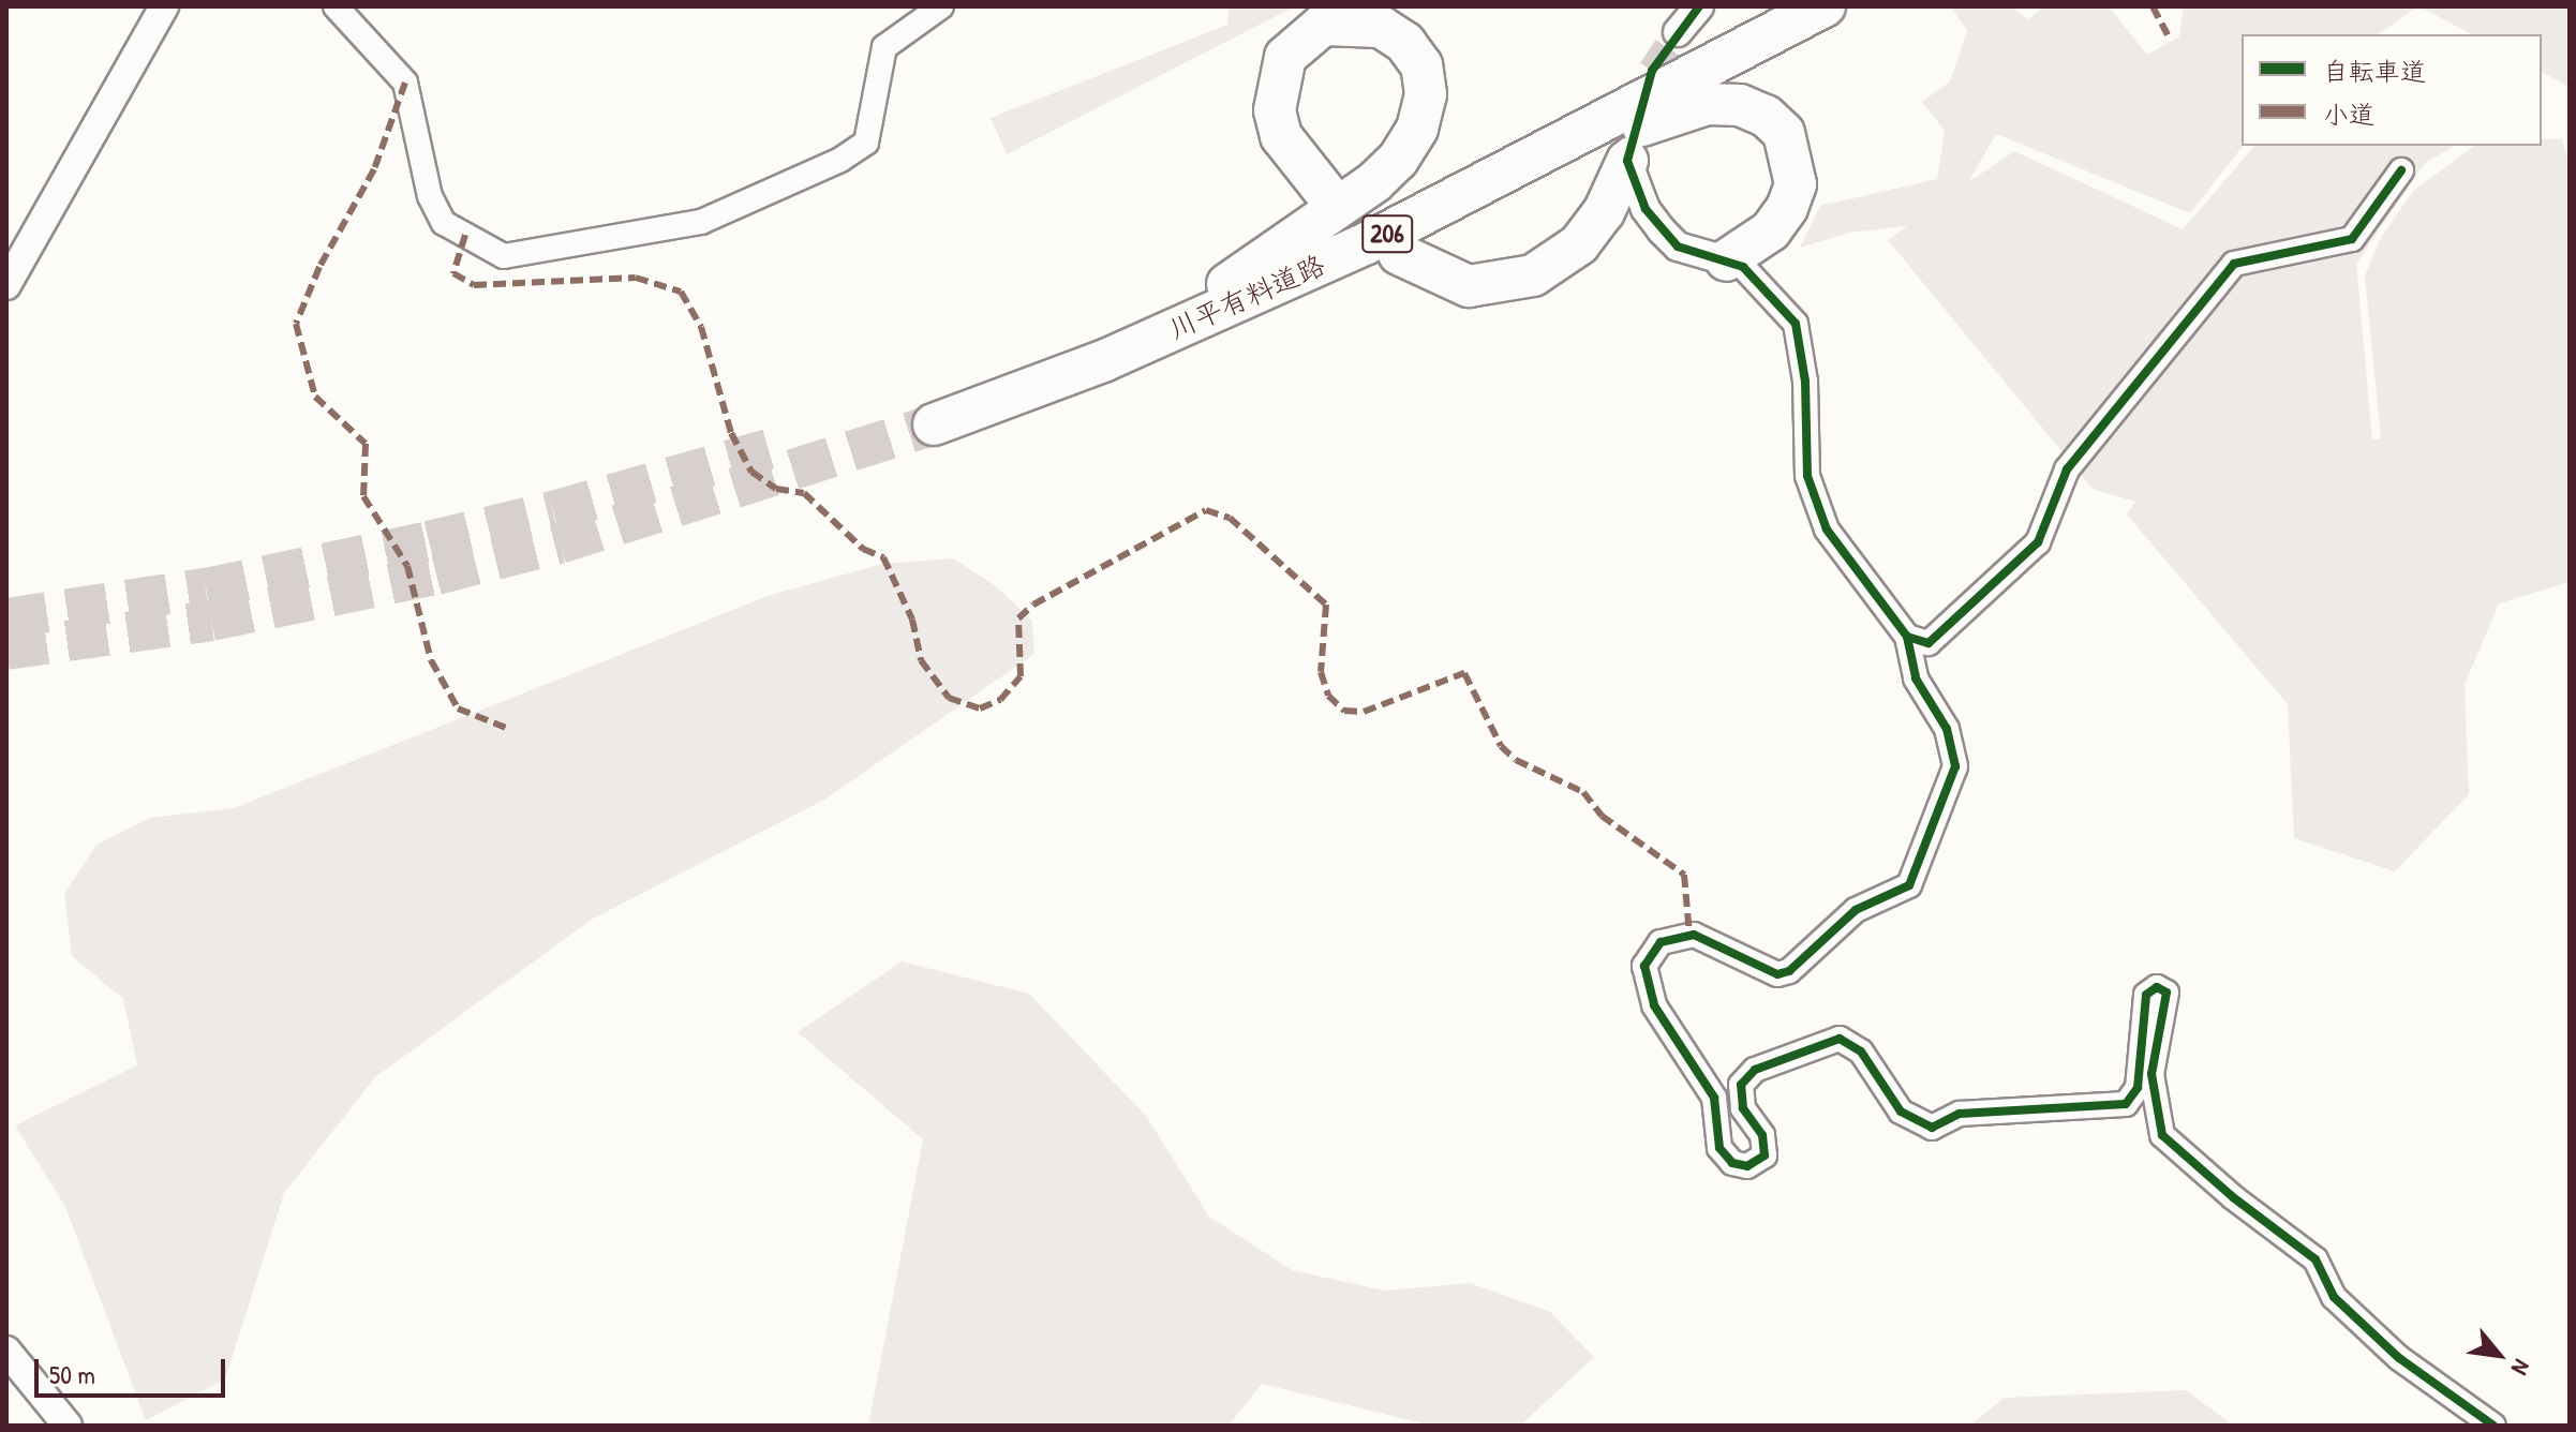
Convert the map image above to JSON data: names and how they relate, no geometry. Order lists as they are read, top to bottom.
{
  "streets": {
    "highway": ["206", "川平有料道路"]
  },
  "legend": ["自転車道", "小道"],
  "scale_bar": "50 m",
  "north": "bottom right"
}
